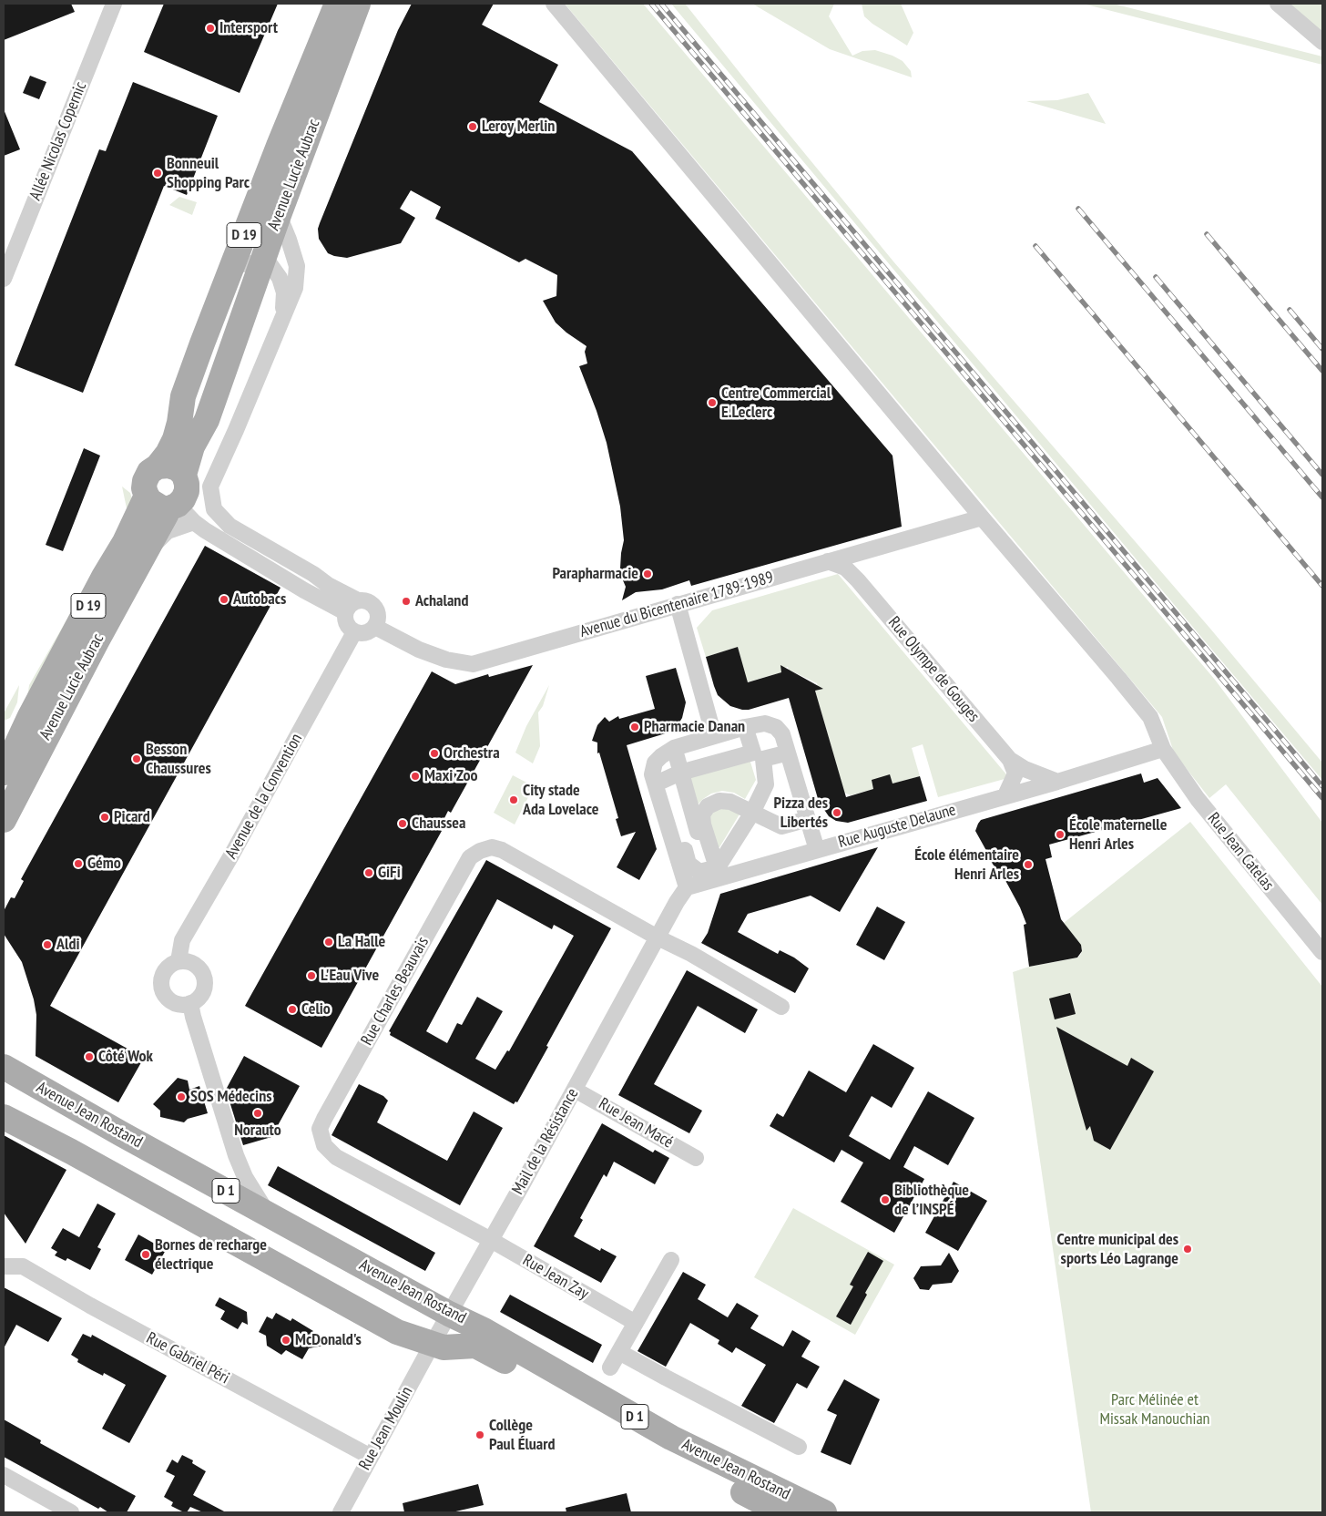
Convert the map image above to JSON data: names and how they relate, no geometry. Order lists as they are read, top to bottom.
{
  "streets": {
    "main road": [
      "Avenue Lucie Aubrac",
      "D 19",
      "Avenue Jean Rostand",
      "D 1"
    ],
    "street": [
      "Allée Nicolas Copernic",
      "Avenue du Bicentenaire 1789-1989",
      "Rue Olympe de Gouges",
      "Avenue de la Convention",
      "Rue Auguste Delaune",
      "Rue Jean Catelas",
      "Rue Charles Beauvais",
      "Rue Jean Macé",
      "Mail de la Résistance",
      "Rue Jean Zay",
      "Rue Gabriel Péri",
      "Rue Jean Moulin"
    ]
  },
  "crossings": [
    ["Avenue du Bicentenaire 1789-1989", "Rue Olympe de Gouges"],
    ["Avenue du Bicentenaire 1789-1989", "Avenue de la Convention"],
    ["Avenue du Bicentenaire 1789-1989", "Rue Jean Catelas"],
    ["Rue Olympe de Gouges", "Rue Auguste Delaune"],
    ["Rue Auguste Delaune", "Rue Jean Catelas"],
    ["Rue Charles Beauvais", "Mail de la Résistance"],
    ["Rue Charles Beauvais", "Rue Jean Zay"],
    ["Avenue Jean Rostand", "Mail de la Résistance"],
    ["Avenue Jean Rostand", "Rue Jean Moulin"],
    ["Rue Jean Macé", "Mail de la Résistance"],
    ["Mail de la Résistance", "Rue Jean Zay"],
    ["Mail de la Résistance", "Rue Jean Moulin"],
    ["Rue Gabriel Péri", "Rue Jean Moulin"]
  ],
  "parks": ["Parc Mélinée et Missak Manouchian"],
  "places": [
    "Intersport",
    "Leroy Merlin",
    "Bonneuil Shopping Parc",
    "Centre Commercial E.Leclerc",
    "Parapharmacie",
    "Autobacs",
    "Achaland",
    "Pharmacie Danan",
    "Orchestra",
    "Besson Chaussures",
    "Maxi Zoo",
    "City stade Ada Lovelace",
    "Pizza des Libertés",
    "Picard",
    "Chaussea",
    "École maternelle Henri Arles",
    "Gémo",
    "École élémentaire Henri Arles",
    "GiFi",
    "La Halle",
    "Aldi",
    "L'Eau Vive",
    "Celio",
    "Côté Wok",
    "SOS Médecins",
    "Norauto",
    "Bibliothèque de l’INSPÉ",
    "Centre municipal des sports Léo Lagrange",
    "Bornes de recharge électrique",
    "McDonald's",
    "Collège Paul Éluard"
  ]
}
